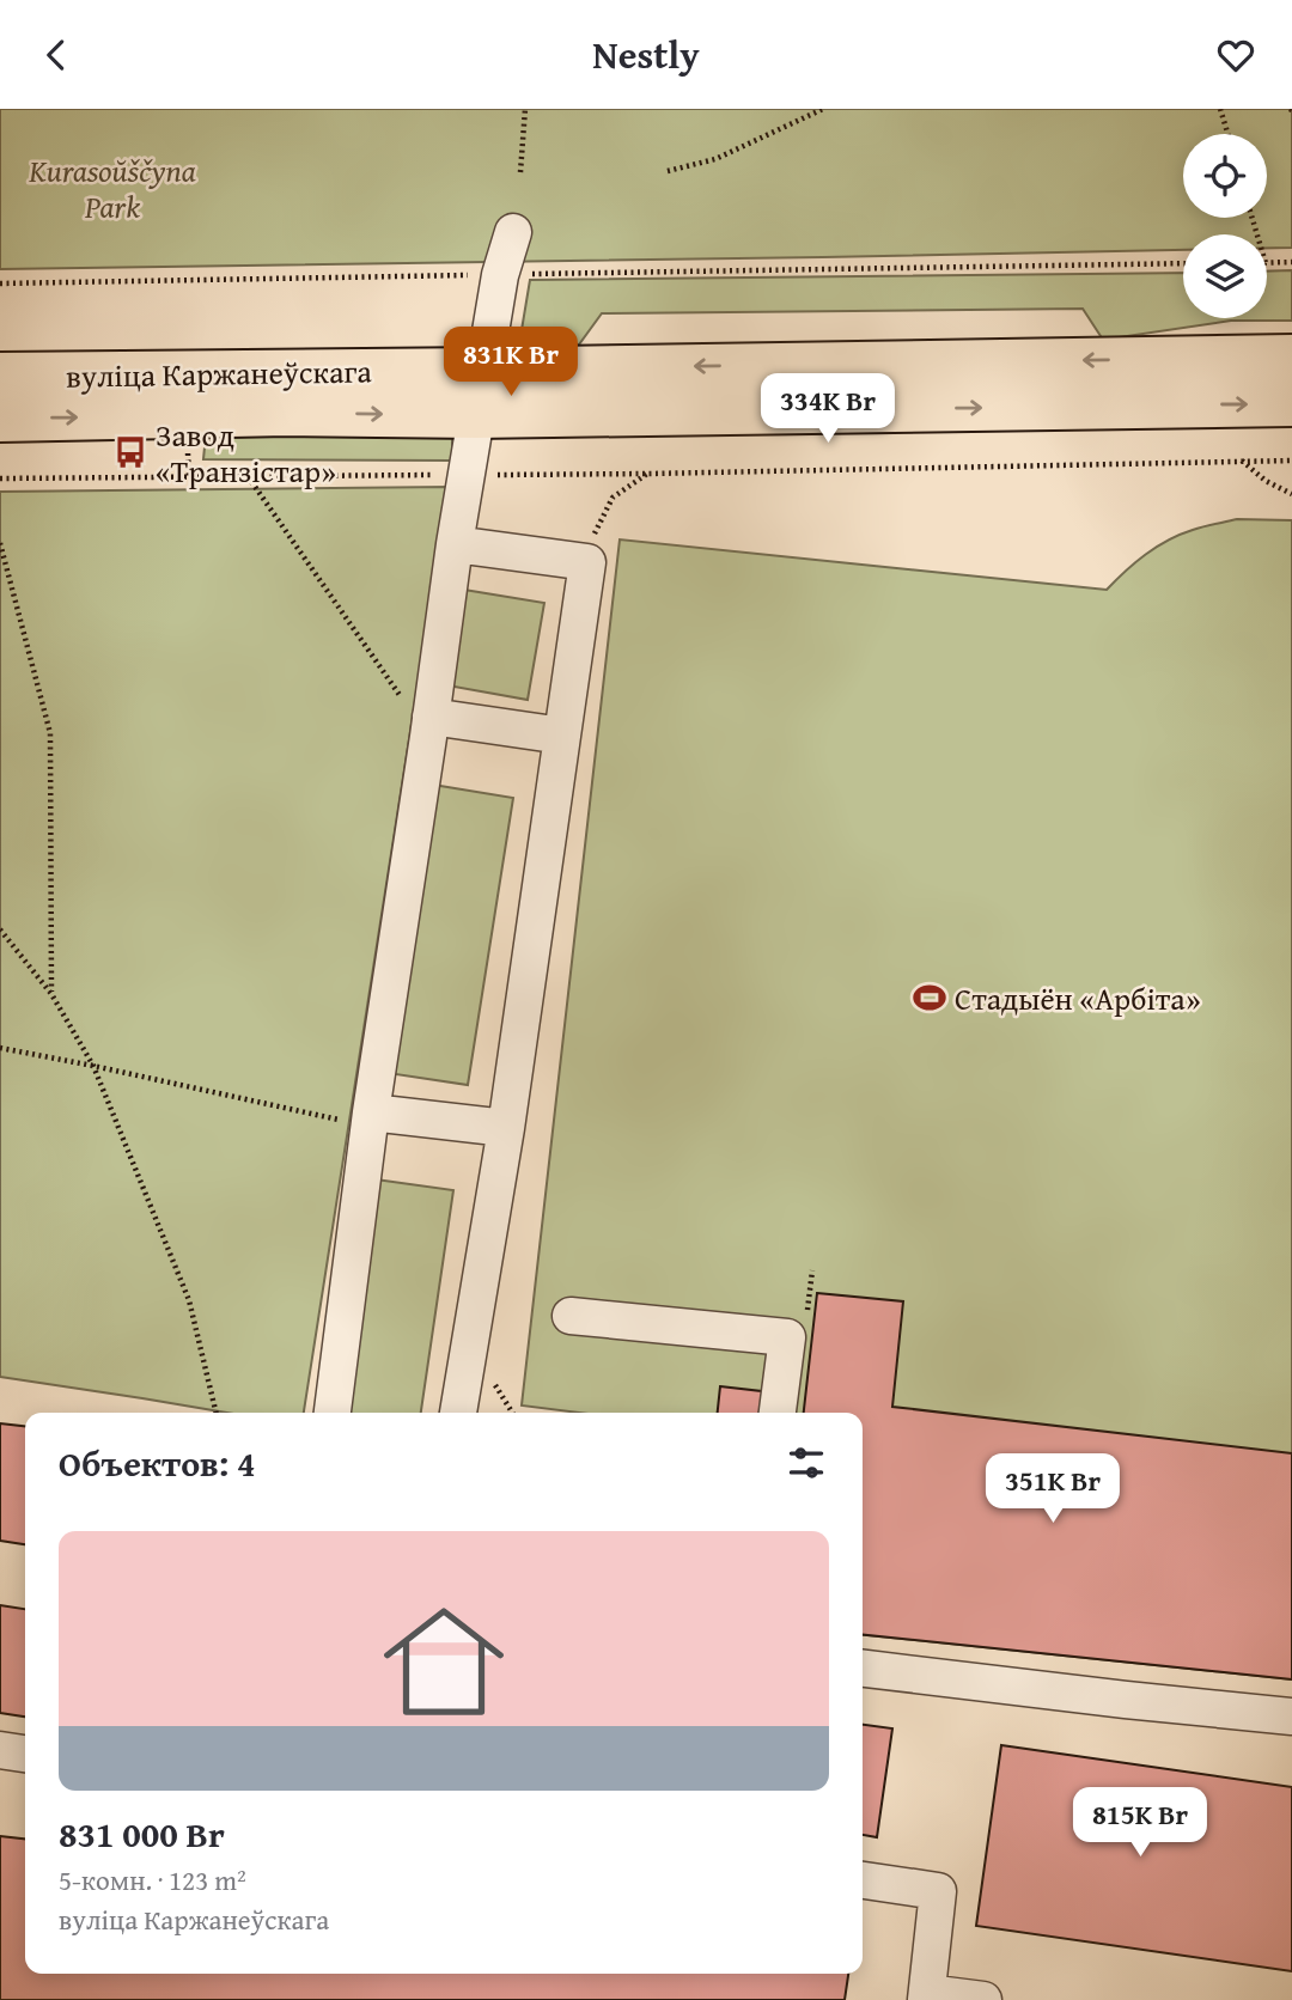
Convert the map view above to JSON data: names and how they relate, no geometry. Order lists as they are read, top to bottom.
{
  "streets": {
    "main road": ["вуліца Каржанеўскага"]
  },
  "parks": ["Kurasoŭščyna Park"],
  "places": {
    "bus stop": ["Завод «Транзістар»"],
    "sports": ["Стадыён «Арбіта»"]
  },
  "page": {
    "header": "Nestly",
    "price": [
      "831K Br",
      "334K Br",
      "351K Br",
      "815K Br"
    ],
    "heading": "Объектов: 4",
    "list": [
      {
        "name": "831 000 Br",
        "note": "5-комн. · 123 m² · вуліца Каржанеўскага"
      }
    ]
  }
}
